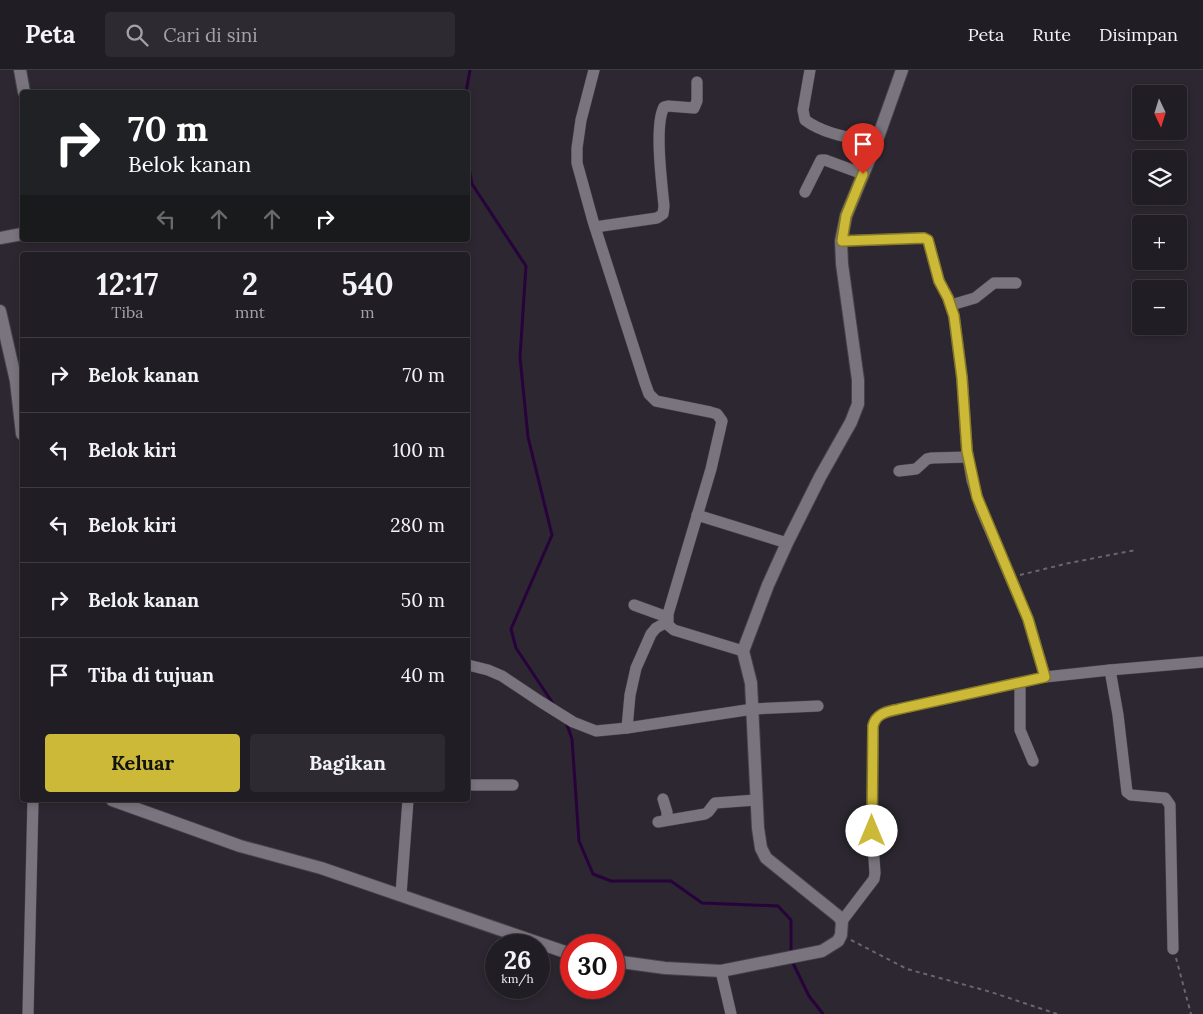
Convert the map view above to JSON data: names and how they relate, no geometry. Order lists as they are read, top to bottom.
{
  "north": "bottom",
  "page": {
    "header": "Peta",
    "search": "Cari di sini",
    "nav": ["Peta", "Rute", "Disimpan"],
    "map_buttons": ["+", "−"],
    "turn": ["70 m", "Belok kanan"],
    "eta": [
      "12:17",
      "Tiba",
      "2",
      "mnt",
      "540",
      "m"
    ],
    "list": [
      {
        "name": "Belok kanan",
        "value": "70 m"
      },
      {
        "name": "Belok kiri",
        "value": "100 m"
      },
      {
        "name": "Belok kiri",
        "value": "280 m"
      },
      {
        "name": "Belok kanan",
        "value": "50 m"
      },
      {
        "name": "Tiba di tujuan",
        "value": "40 m"
      }
    ],
    "buttons": ["Keluar", "Bagikan"],
    "speed": "26 km/h",
    "limit": "30"
  }
}
